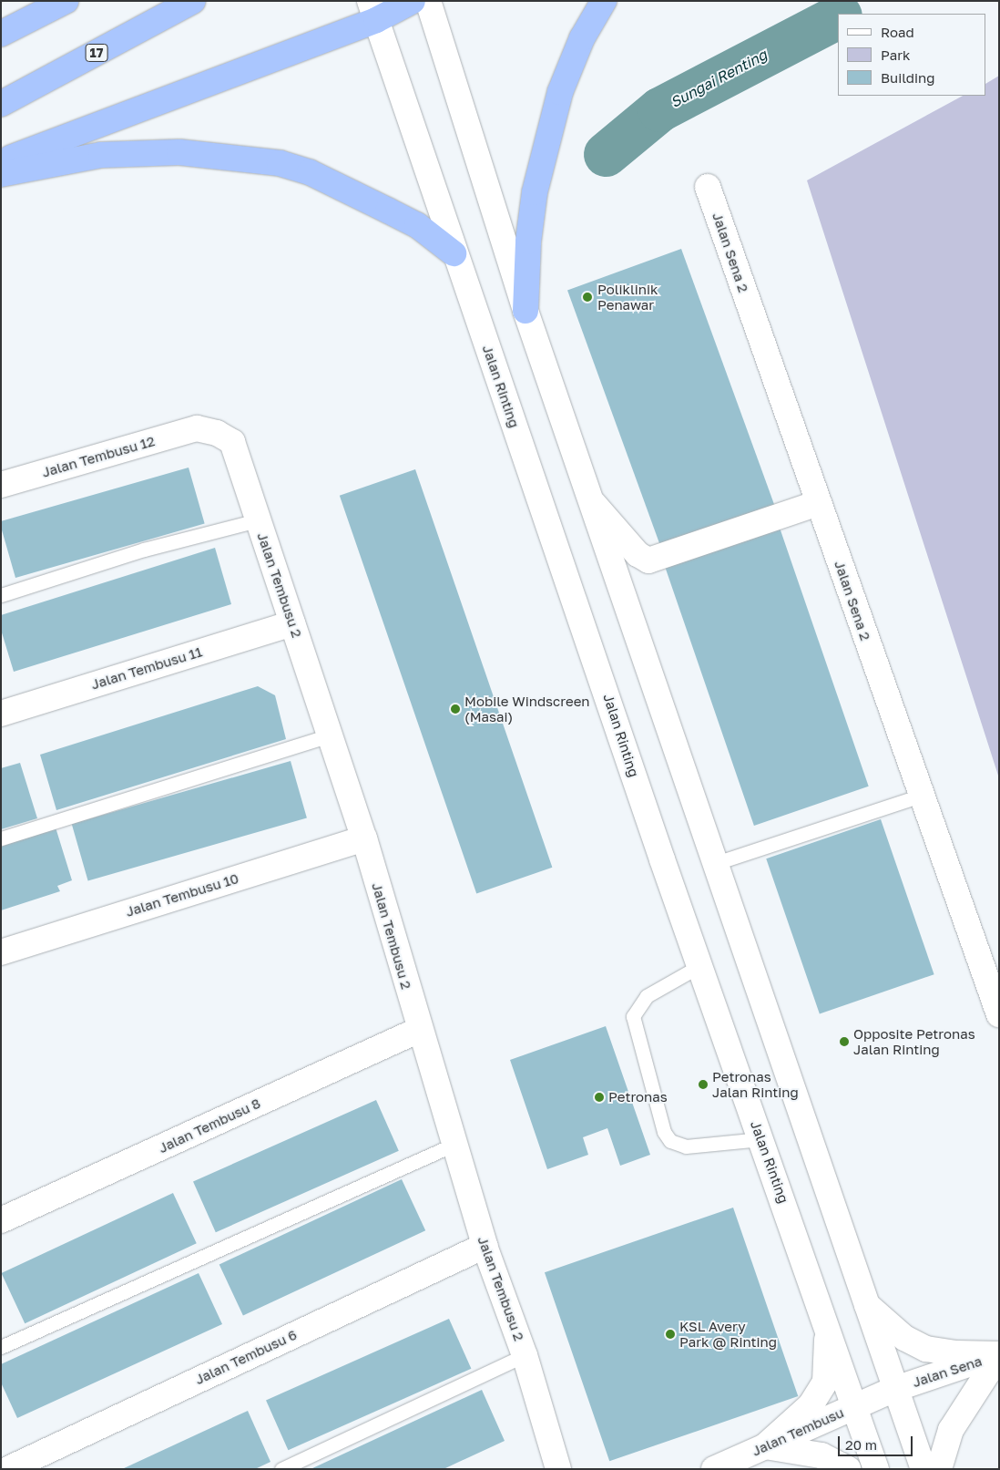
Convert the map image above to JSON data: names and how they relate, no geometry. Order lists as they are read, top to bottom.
{
  "streets": {
    "highway": ["17"],
    "street": [
      "Jalan Sena 2",
      "Jalan Rinting",
      "Jalan Tembusu 12",
      "Jalan Tembusu 2",
      "Jalan Tembusu 11",
      "Jalan Tembusu 10",
      "Jalan Tembusu 8",
      "Jalan Tembusu 6",
      "Jalan Sena",
      "Jalan Tembusu"
    ]
  },
  "crossings": [
    ["Jalan Rinting", "Jalan Sena"],
    ["Jalan Rinting", "Jalan Tembusu"],
    ["Jalan Tembusu 12", "Jalan Tembusu 2"],
    ["Jalan Tembusu 2", "Jalan Tembusu 11"],
    ["Jalan Tembusu 2", "Jalan Tembusu 10"],
    ["Jalan Tembusu 2", "Jalan Tembusu 8"],
    ["Jalan Tembusu 2", "Jalan Tembusu 6"],
    ["Jalan Sena", "Jalan Tembusu"]
  ],
  "water": ["Sungai Renting"],
  "places": [
    "Poliklinik Penawar",
    "Mobile Windscreen (Masai)",
    "Opposite Petronas Jalan Rinting",
    "Petronas Jalan Rinting",
    "Petronas",
    "KSL Avery Park @ Rinting"
  ],
  "legend": ["Road", "Park", "Building"],
  "scale_bar": "20 m"
}
